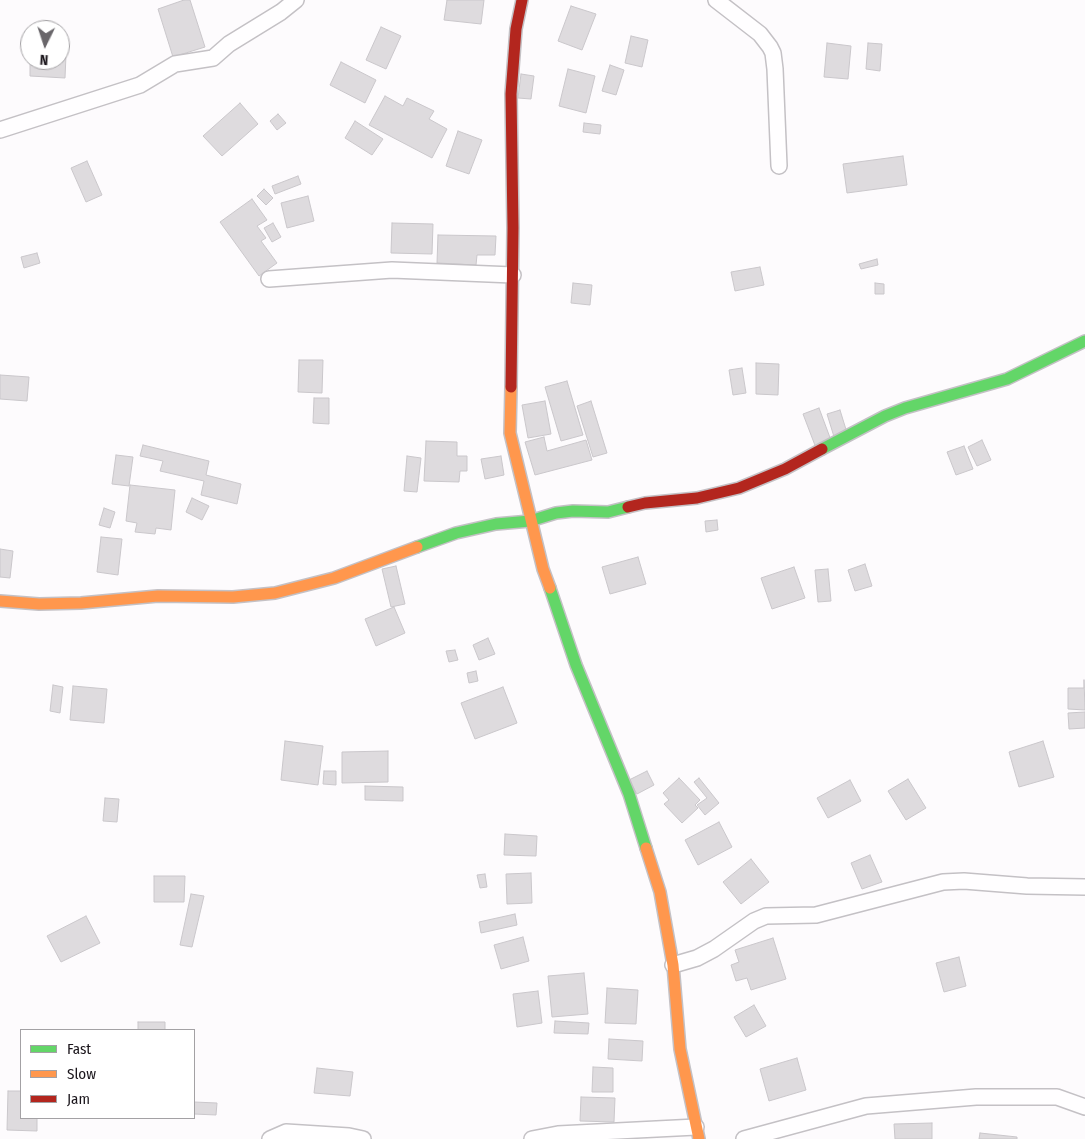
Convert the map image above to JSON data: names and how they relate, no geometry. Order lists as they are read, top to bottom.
{
  "legend": ["Fast", "Slow", "Jam"],
  "north": "bottom"
}
